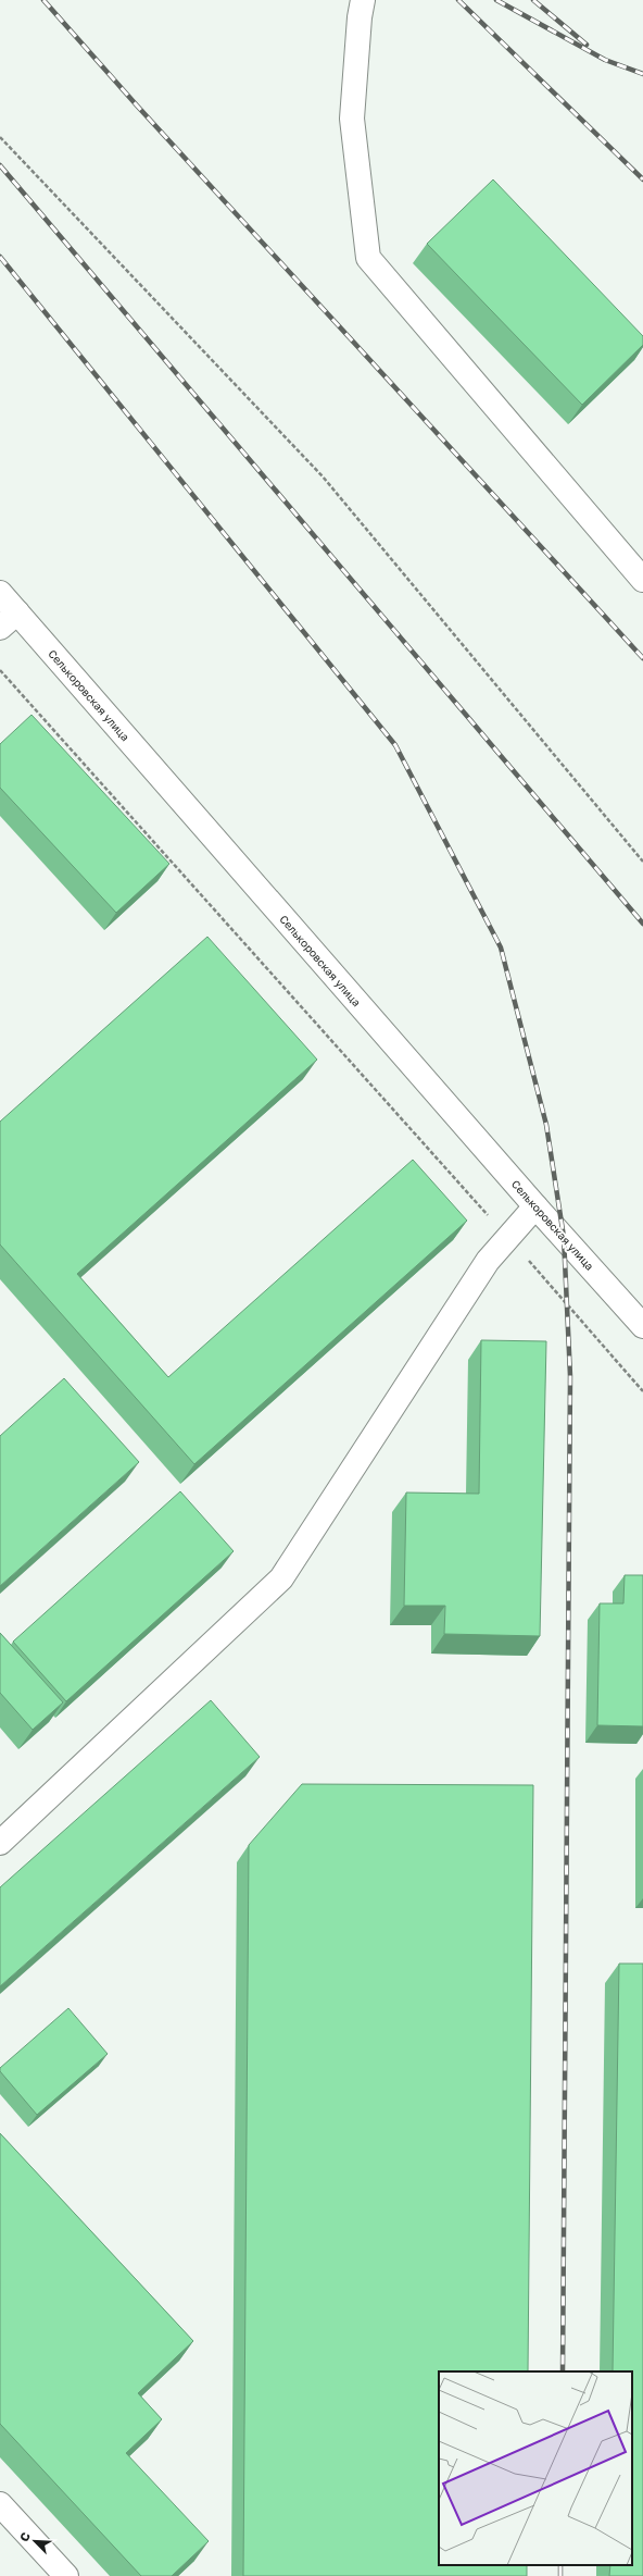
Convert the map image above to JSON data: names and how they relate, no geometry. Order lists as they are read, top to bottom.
{
  "streets": {
    "main road": ["Селькоровская улица"]
  },
  "north": "top left"
}
